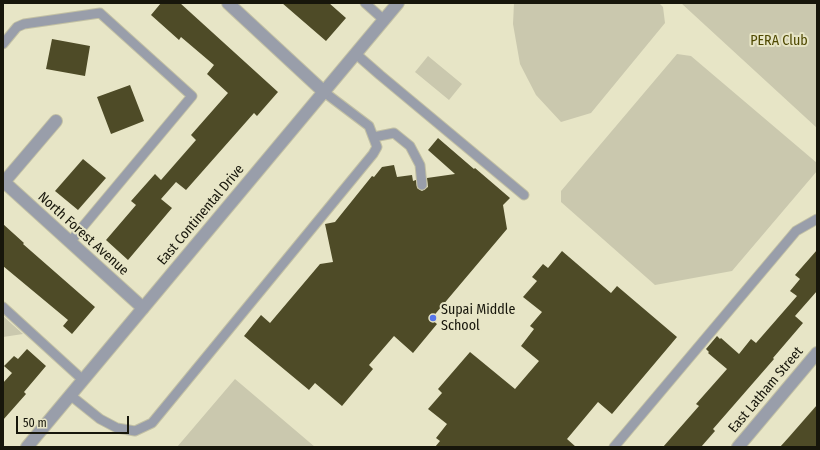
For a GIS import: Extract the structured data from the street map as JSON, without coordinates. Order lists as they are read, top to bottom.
{
  "streets": {
    "street": ["East Continental Drive", "North Forest Avenue", "East Latham Street"]
  },
  "crossings": [
    ["East Continental Drive", "North Forest Avenue"]
  ],
  "parks": ["PERA Club"],
  "places": ["Supai Middle School"],
  "scale_bar": "50 m"
}
